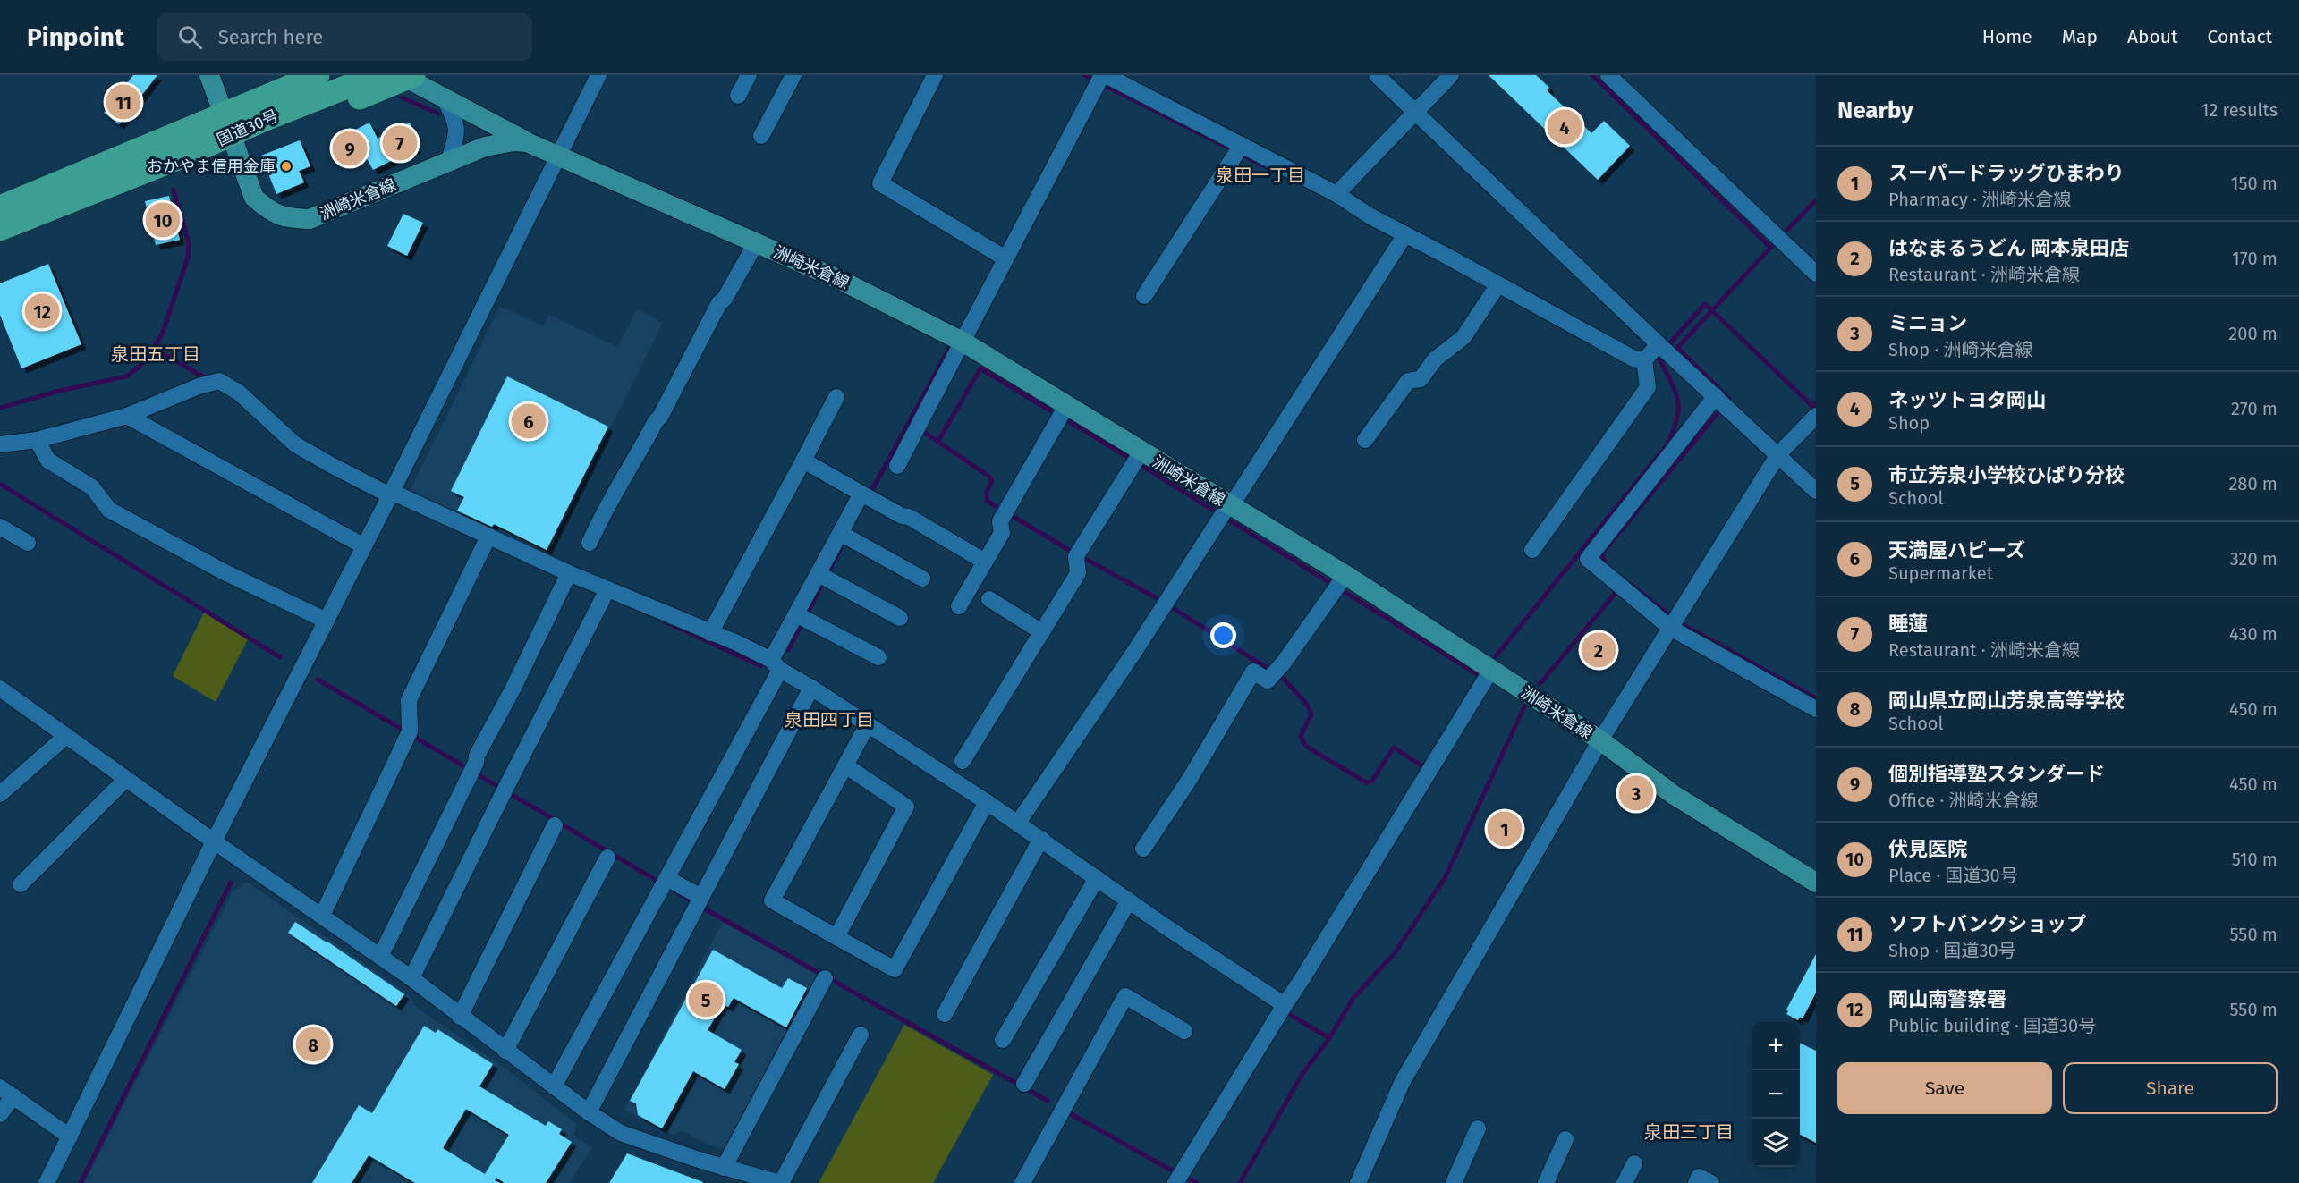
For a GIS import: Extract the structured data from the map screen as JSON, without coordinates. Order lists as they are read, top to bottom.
{
  "streets": {
    "highway": ["国道30号"],
    "main road": ["洲崎米倉線"]
  },
  "crossings": [
    ["国道30号", "洲崎米倉線"]
  ],
  "districts": [
    "泉田一丁目",
    "泉田五丁目",
    "泉田四丁目",
    "泉田三丁目"
  ],
  "places": ["おかやま信用金庫"],
  "page": {
    "header": "Pinpoint",
    "search": "Search here",
    "nav": [
      "Home",
      "Map",
      "About",
      "Contact"
    ],
    "heading": ["Nearby", "12 results"],
    "pins": [
      "11",
      "4",
      "7",
      "9",
      "10",
      "12",
      "6",
      "2",
      "3",
      "1",
      "5",
      "8"
    ],
    "list": [
      {
        "mark": "1",
        "name": "スーパードラッグひまわり",
        "note": "Pharmacy · 洲崎米倉線",
        "value": "150 m"
      },
      {
        "mark": "2",
        "name": "はなまるうどん 岡本泉田店",
        "note": "Restaurant · 洲崎米倉線",
        "value": "170 m"
      },
      {
        "mark": "3",
        "name": "ミニョン",
        "note": "Shop · 洲崎米倉線",
        "value": "200 m"
      },
      {
        "mark": "4",
        "name": "ネッツトヨタ岡山",
        "note": "Shop",
        "value": "270 m"
      },
      {
        "mark": "5",
        "name": "市立芳泉小学校ひばり分校",
        "note": "School",
        "value": "280 m"
      },
      {
        "mark": "6",
        "name": "天満屋ハピーズ",
        "note": "Supermarket",
        "value": "320 m"
      },
      {
        "mark": "7",
        "name": "睡蓮",
        "note": "Restaurant · 洲崎米倉線",
        "value": "430 m"
      },
      {
        "mark": "8",
        "name": "岡山県立岡山芳泉高等学校",
        "note": "School",
        "value": "450 m"
      },
      {
        "mark": "9",
        "name": "個別指導塾スタンダード",
        "note": "Office · 洲崎米倉線",
        "value": "450 m"
      },
      {
        "mark": "10",
        "name": "伏見医院",
        "note": "Place · 国道30号",
        "value": "510 m"
      },
      {
        "mark": "11",
        "name": "ソフトバンクショップ",
        "note": "Shop · 国道30号",
        "value": "550 m"
      },
      {
        "mark": "12",
        "name": "岡山南警察署",
        "note": "Public building · 国道30号",
        "value": "550 m"
      }
    ],
    "map_buttons": ["+", "−"],
    "buttons": ["Save", "Share"]
  }
}
